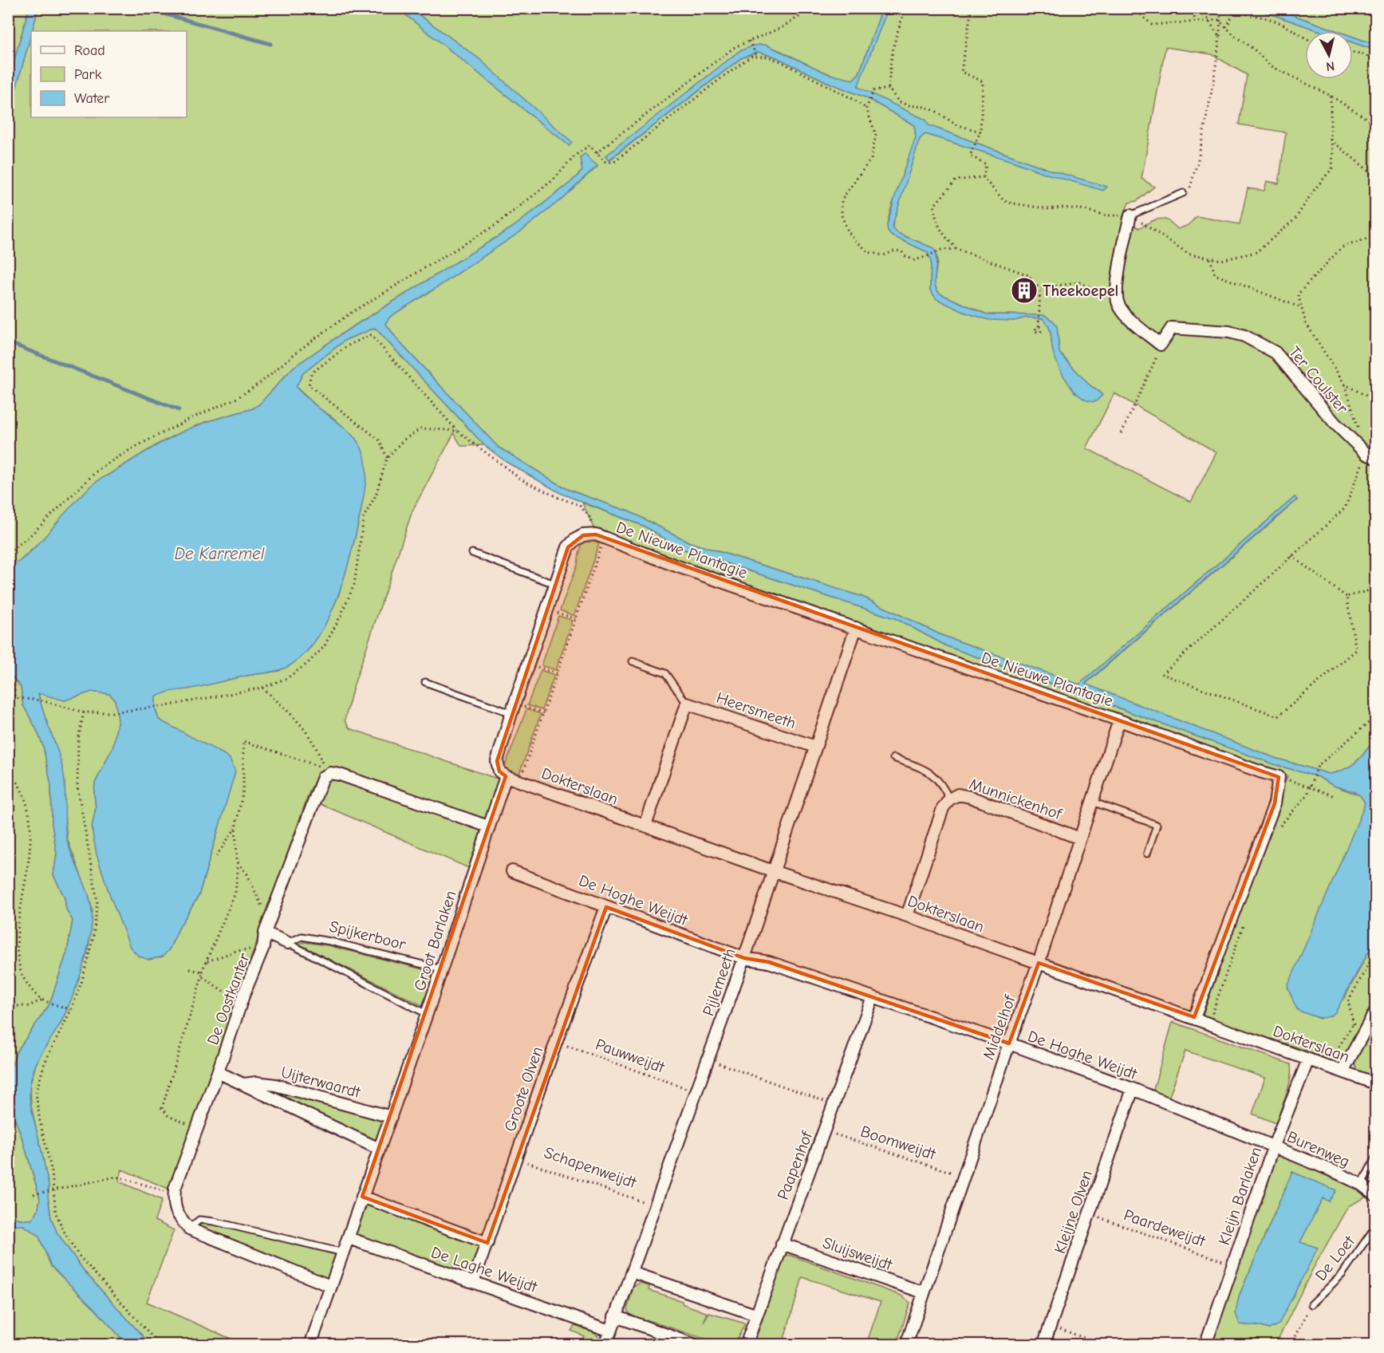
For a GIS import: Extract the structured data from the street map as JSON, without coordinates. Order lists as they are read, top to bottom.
{
  "streets": {
    "street": [
      "Ter Coulster",
      "De Nieuwe Plantagie",
      "Heersmeeth",
      "Dokterslaan",
      "Munnickenhof",
      "De Hoghe Weijdt",
      "Groot Barlaken",
      "Pijlemeeth",
      "De Oostkanter",
      "Middelhof",
      "Uijterwaardt",
      "Groote Olven",
      "Burenweg",
      "Paapenhof",
      "Kleijn Barlaken",
      "Kleijne Olven",
      "Sluijsweijdt",
      "De Laghe Weijdt"
    ],
    "lane": ["Spijkerboor", "De Loet"],
    "path": [
      "Pauwweijdt",
      "Boomweijdt",
      "Schapenweijdt",
      "Paardeweijdt"
    ]
  },
  "crossings": [
    ["De Nieuwe Plantagie", "Pijlemeeth"],
    ["De Nieuwe Plantagie", "Middelhof"],
    ["Heersmeeth", "Pijlemeeth"],
    ["Dokterslaan", "Munnickenhof"],
    ["Dokterslaan", "Groot Barlaken"],
    ["Dokterslaan", "Pijlemeeth"],
    ["Dokterslaan", "Middelhof"],
    ["Dokterslaan", "Kleijn Barlaken"],
    ["Munnickenhof", "Middelhof"],
    ["De Hoghe Weijdt", "Pijlemeeth"],
    ["De Hoghe Weijdt", "Middelhof"],
    ["De Hoghe Weijdt", "Groote Olven"],
    ["De Hoghe Weijdt", "Burenweg"],
    ["De Hoghe Weijdt", "Paapenhof"],
    ["De Hoghe Weijdt", "Kleijn Barlaken"],
    ["De Hoghe Weijdt", "Kleijne Olven"],
    ["Spijkerboor", "Groot Barlaken"],
    ["Groot Barlaken", "De Oostkanter"],
    ["Groot Barlaken", "Uijterwaardt"],
    ["Groot Barlaken", "De Laghe Weijdt"],
    ["Pijlemeeth", "Pauwweijdt"],
    ["Pijlemeeth", "Schapenweijdt"],
    ["Pijlemeeth", "De Laghe Weijdt"],
    ["De Oostkanter", "Uijterwaardt"],
    ["Middelhof", "Boomweijdt"],
    ["Middelhof", "Sluijsweijdt"],
    ["Pauwweijdt", "Groote Olven"],
    ["Groote Olven", "Schapenweijdt"],
    ["Groote Olven", "De Laghe Weijdt"],
    ["Boomweijdt", "Paapenhof"],
    ["Burenweg", "Kleijn Barlaken"],
    ["Paapenhof", "Sluijsweijdt"],
    ["Kleijn Barlaken", "Paardeweijdt"],
    ["Kleijne Olven", "Paardeweijdt"]
  ],
  "water": ["De Karremel"],
  "places": {
    "building": ["Theekoepel"]
  },
  "legend": ["Road", "Park", "Water"],
  "north": "bottom"
}
